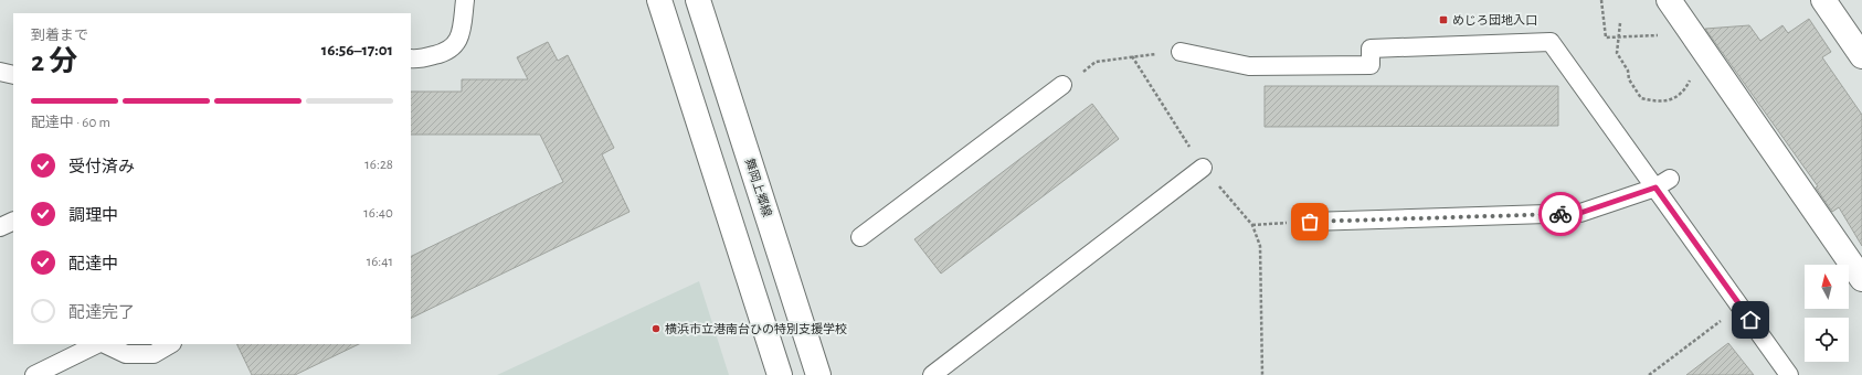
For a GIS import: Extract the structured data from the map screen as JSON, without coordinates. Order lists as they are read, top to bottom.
{
  "streets": {
    "street": ["舞岡上郷線"]
  },
  "places": {
    "transit": ["めじろ団地入口"],
    "other": ["横浜市立港南台ひの特別支援学校"]
  },
  "north": "top",
  "page": {
    "heading": ["2 分", "到着まで", "16:56–17:01"],
    "bar": "配達中 · 60 m",
    "list": [
      ["受付済み", "16:28"],
      ["調理中", "16:40"],
      ["配達中", "16:41"],
      "配達完了"
    ]
  }
}
